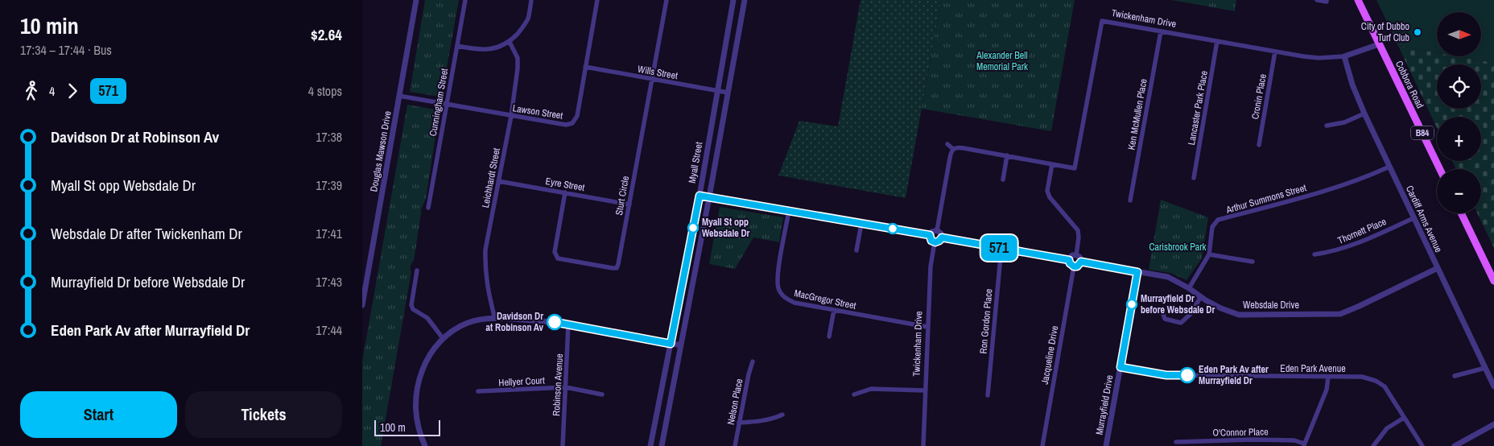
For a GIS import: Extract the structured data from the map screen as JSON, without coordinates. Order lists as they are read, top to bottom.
{
  "streets": {
    "main road": ["Cobbora Road", "B84"],
    "street": [
      "Twickenham Drive",
      "Wills Street",
      "Cronin Place",
      "Cunningham Street",
      "Lancaster Park Place",
      "Lawson Street",
      "Ken McMullen Place",
      "Douglas Mawson Drive",
      "Myall Street",
      "Leichhardt Street",
      "Eyre Street",
      "Sturt Circle",
      "Arthur Summons Street",
      "Cardiff Arms Avenue",
      "Thornett Place",
      "MacGregor Street",
      "Websdale Drive",
      "Ron Gordon Place",
      "Jacqueline Drive",
      "Eden Park Avenue",
      "Hellyer Court",
      "Robinson Avenue",
      "Nelson Place",
      "Murrayfield Drive",
      "O'Connor Place"
    ]
  },
  "crossings": [
    ["Twickenham Drive", "Cobbora Road"],
    ["Twickenham Drive", "Cronin Place"],
    ["Twickenham Drive", "Lancaster Park Place"],
    ["Twickenham Drive", "Ken McMullen Place"],
    ["Twickenham Drive", "Cardiff Arms Avenue"],
    ["Twickenham Drive", "MacGregor Street"],
    ["Wills Street", "Lawson Street"],
    ["Wills Street", "Myall Street"],
    ["Wills Street", "Sturt Circle"],
    ["Cunningham Street", "Lawson Street"],
    ["Lawson Street", "Douglas Mawson Drive"],
    ["Lawson Street", "Leichhardt Street"],
    ["Leichhardt Street", "Eyre Street"],
    ["Eyre Street", "Sturt Circle"],
    ["Arthur Summons Street", "Cardiff Arms Avenue"],
    ["Arthur Summons Street", "Websdale Drive"],
    ["Cardiff Arms Avenue", "Thornett Place"],
    ["Cardiff Arms Avenue", "Websdale Drive"],
    ["Websdale Drive", "Jacqueline Drive"],
    ["Websdale Drive", "Murrayfield Drive"],
    ["Eden Park Avenue", "Murrayfield Drive"],
    ["Hellyer Court", "Robinson Avenue"]
  ],
  "parks": ["Alexander Bell Memorial Park", "Carisbrook Park"],
  "places": [
    "City of Dubbo Turf Club",
    "Myall St opp Websdale Dr",
    "Murrayfield Dr before Websdale Dr",
    "Davidson Dr at Robinson Av",
    "Eden Park Av after Murrayfield Dr"
  ],
  "lines": ["bus line 571"],
  "scale_bar": "100 m",
  "north": "right",
  "page": {
    "heading": ["10 min", "17:34 – 17:44 · Bus", "$2.64"],
    "on_map": "571",
    "map_buttons": ["+", "−"],
    "legs": ["4", "571", "4 stops"],
    "list": [
      {
        "name": "Davidson Dr at Robinson Av",
        "value": "17:38"
      },
      {
        "name": "Myall St opp Websdale Dr",
        "value": "17:39"
      },
      {
        "name": "Websdale Dr after Twickenham Dr",
        "value": "17:41"
      },
      {
        "name": "Murrayfield Dr before Websdale Dr",
        "value": "17:43"
      },
      {
        "name": "Eden Park Av after Murrayfield Dr",
        "value": "17:44"
      }
    ],
    "buttons": ["Start", "Tickets"],
    "scale": "100 m"
  }
}
